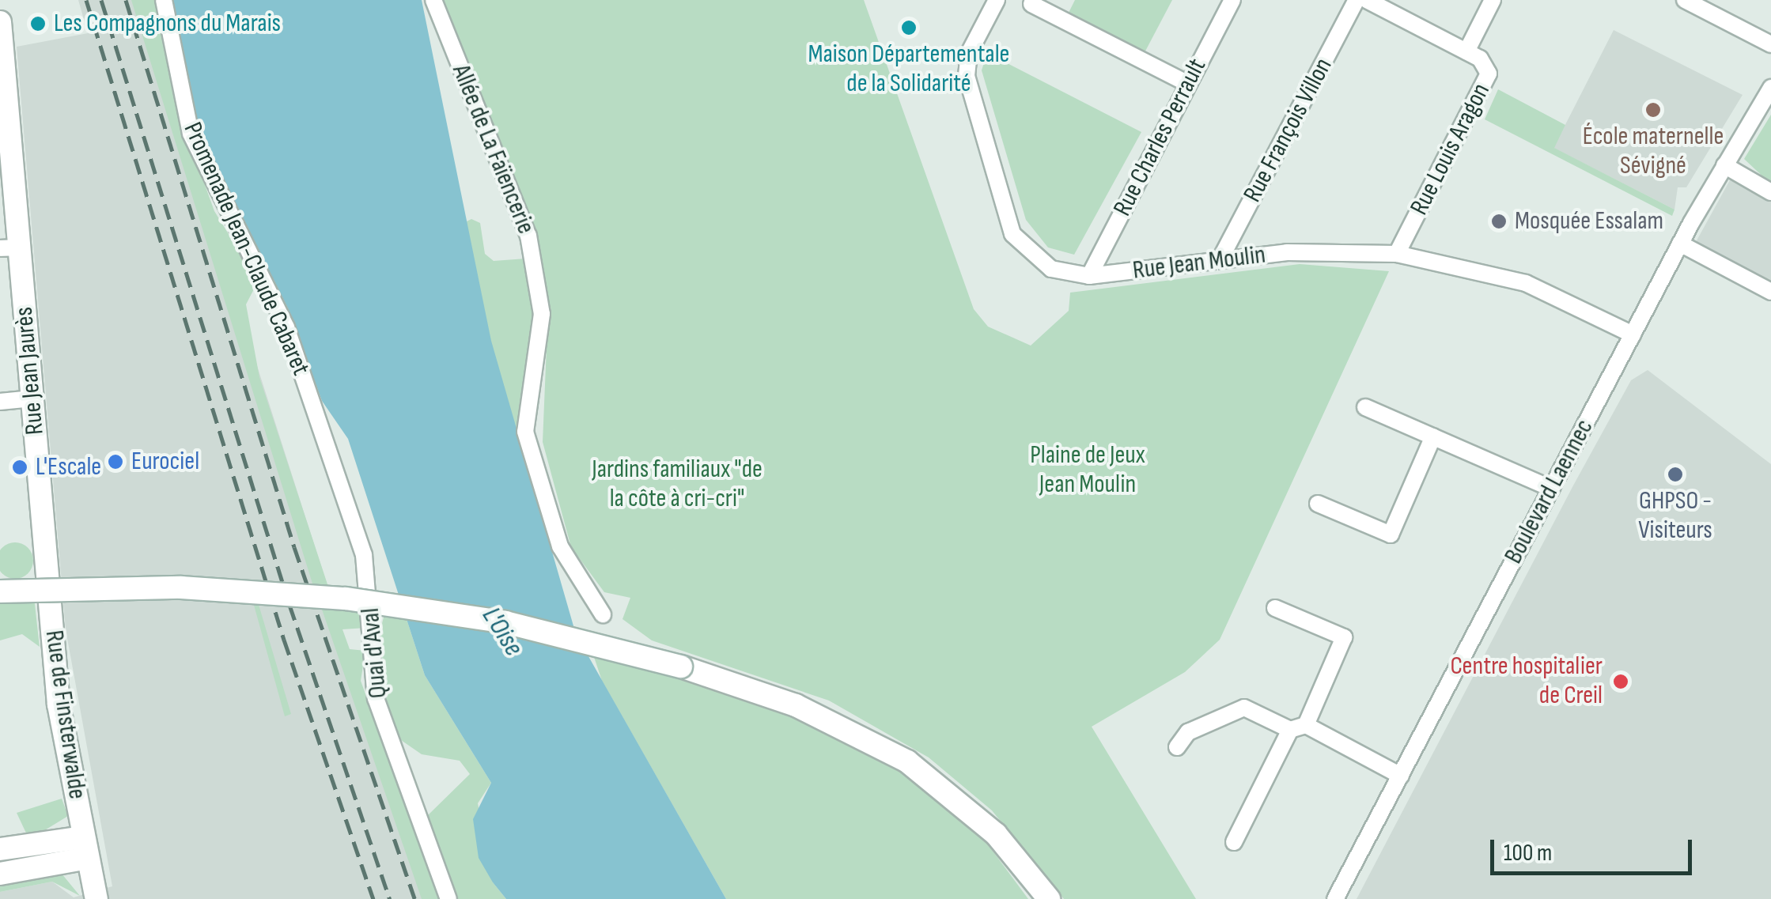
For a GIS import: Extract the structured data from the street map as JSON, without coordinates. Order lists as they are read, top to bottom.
{
  "streets": {
    "main road": ["Rue Jean Jaurès", "Rue de Finsterwalde"],
    "street": [
      "Rue François Villon",
      "Rue Charles Perrault",
      "Allée de La Faïencerie",
      "Rue Louis Aragon",
      "Promenade Jean-Claude Cabaret",
      "Rue Jean Moulin",
      "Boulevard Laennec",
      "Quai d'Aval"
    ]
  },
  "crossings": [
    ["Rue François Villon", "Rue Jean Moulin"],
    ["Rue Charles Perrault", "Rue Jean Moulin"],
    ["Rue Louis Aragon", "Rue Jean Moulin"],
    ["Promenade Jean-Claude Cabaret", "Quai d'Aval"],
    ["Rue Jean Moulin", "Boulevard Laennec"],
    ["Rue Jean Jaurès", "Rue de Finsterwalde"]
  ],
  "water": ["L'Oise"],
  "parks": ["Plaine de Jeux Jean Moulin", "Jardins familiaux \"de la côte à cri-cri\""],
  "places": [
    "Les Compagnons du Marais",
    "Maison Départementale de la Solidarité",
    "École maternelle Sévigné",
    "Mosquée Essalam",
    "Eurociel",
    "L'Escale",
    "GHPSO - Visiteurs",
    "Centre hospitalier de Creil"
  ],
  "scale_bar": "100 m"
}
